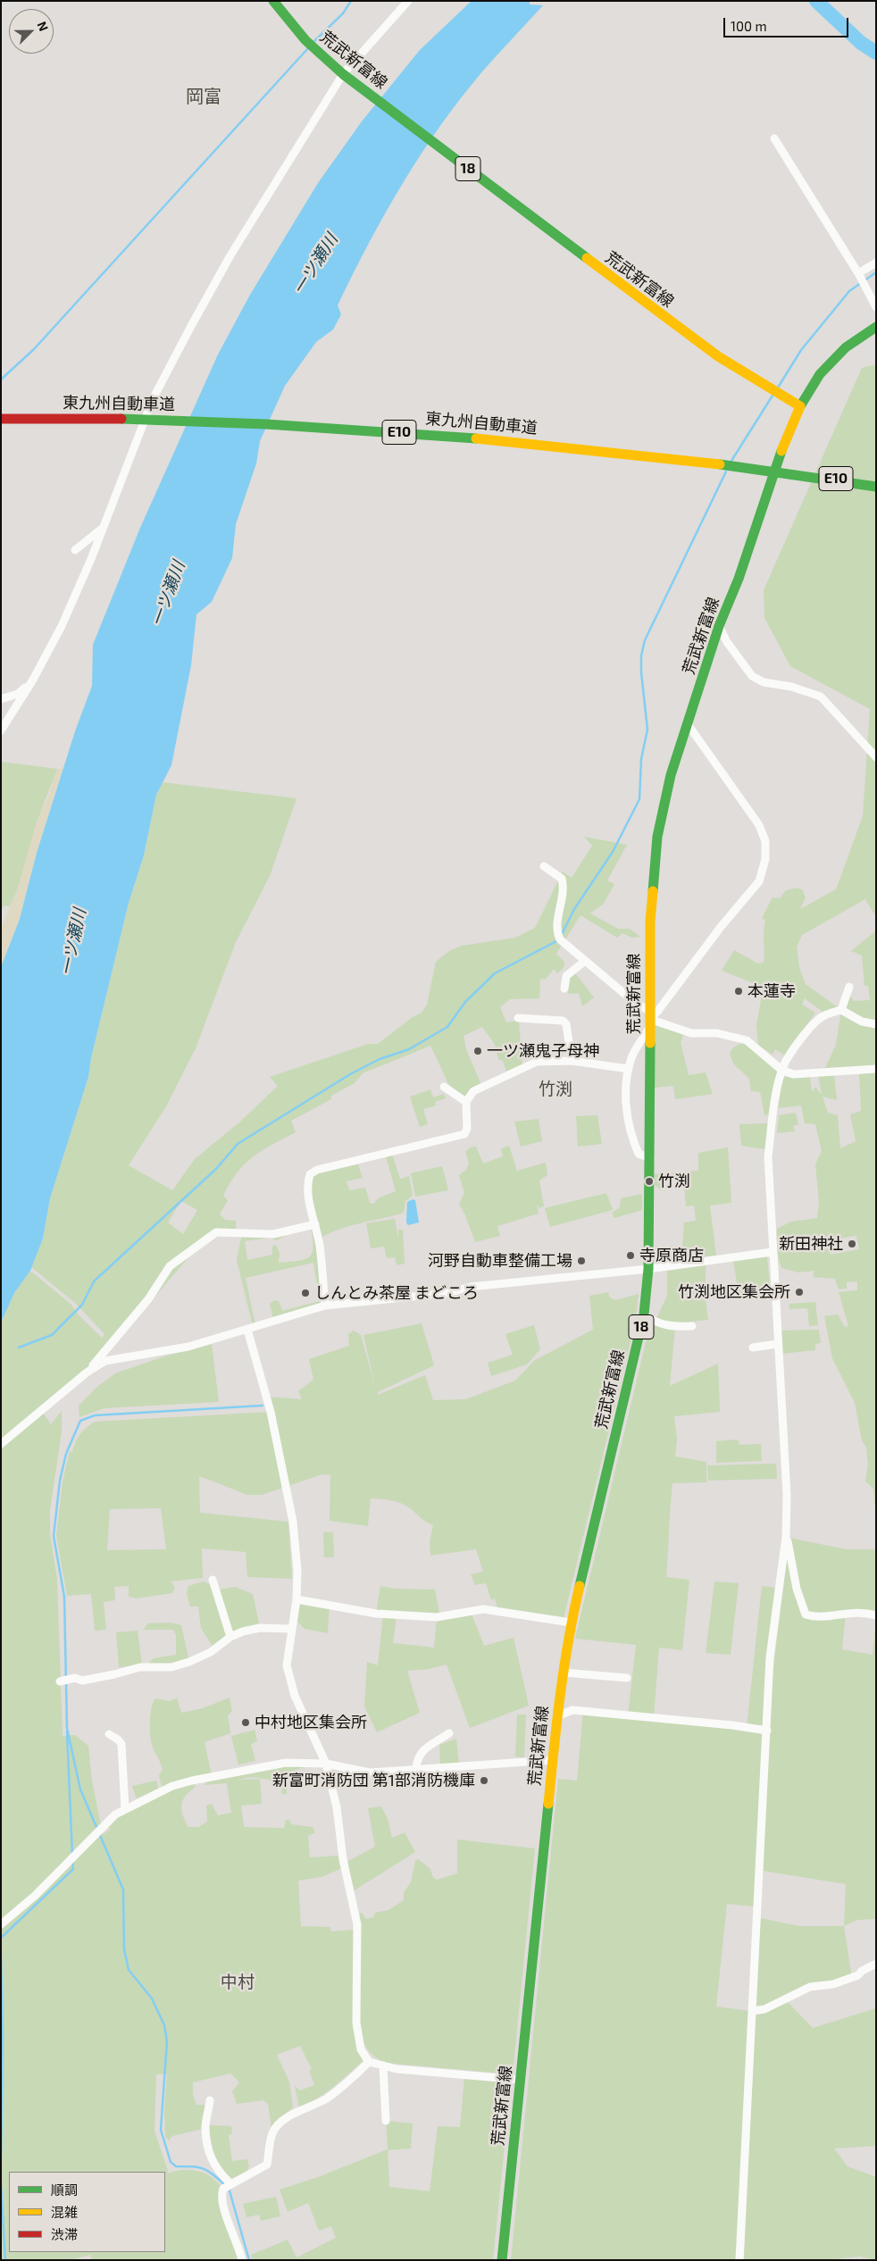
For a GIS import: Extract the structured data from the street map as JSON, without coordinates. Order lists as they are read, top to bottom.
{
  "streets": {
    "main road": [
      "荒武新富線",
      "18",
      "東九州自動車道",
      "E10"
    ]
  },
  "districts": ["岡富", "竹渕", "中村"],
  "water": ["一ツ瀬川"],
  "places": [
    "本蓮寺",
    "一ツ瀬鬼子母神",
    "竹渕",
    "新田神社",
    "寺原商店",
    "河野自動車整備工場",
    "竹渕地区集会所",
    "しんとみ茶屋 まどころ",
    "中村地区集会所",
    "新富町消防団 第1部消防機庫"
  ],
  "legend": ["順調", "混雑", "渋滞"],
  "scale_bar": "100 m",
  "north": "top right"
}
